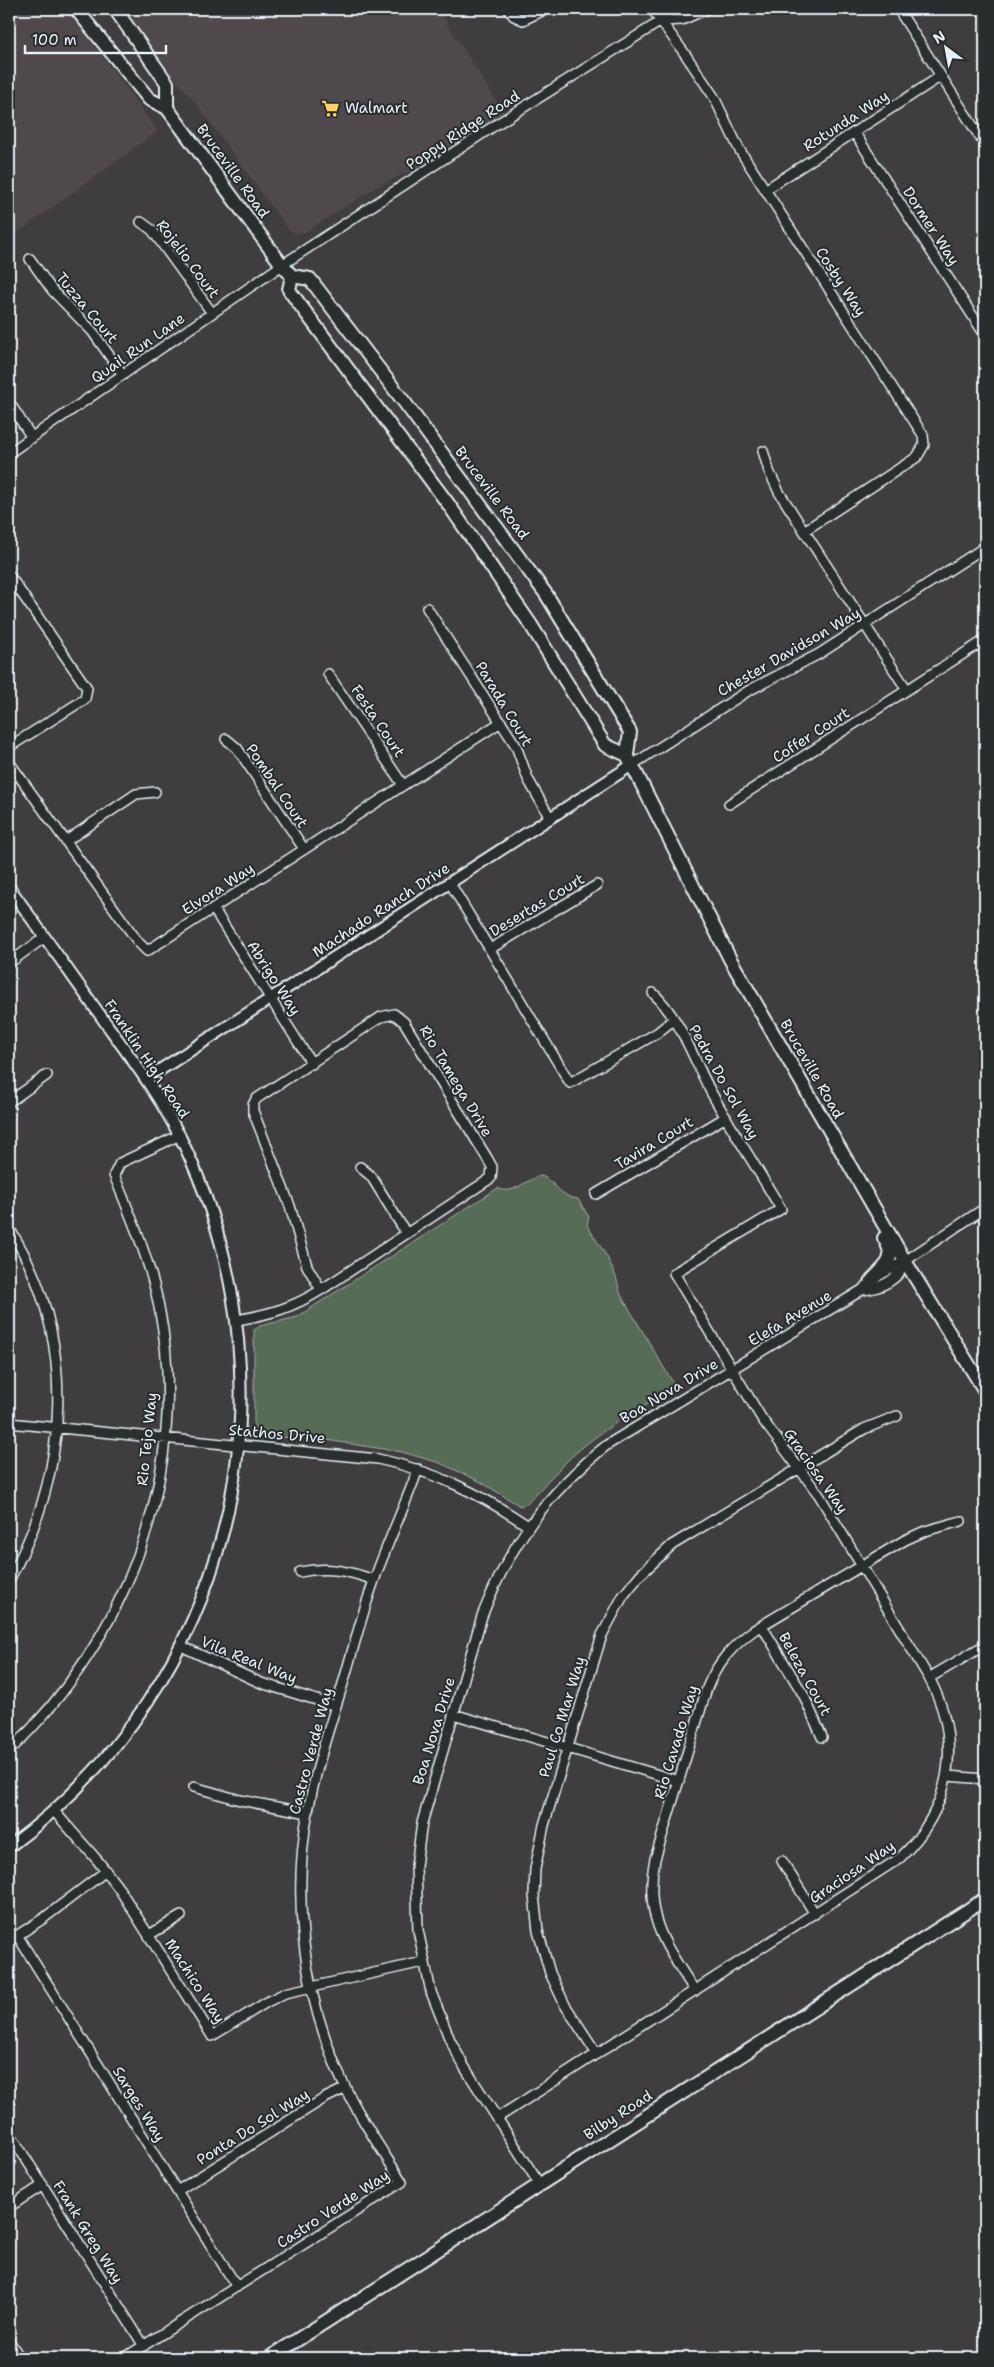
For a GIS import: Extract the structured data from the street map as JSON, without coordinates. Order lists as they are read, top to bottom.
{
  "streets": {
    "main road": ["Bruceville Road", "Bilby Road"],
    "street": [
      "Rotunda Way",
      "Poppy Ridge Road",
      "Dormer Way",
      "Rojelio Court",
      "Cosby Way",
      "Tuzza Court",
      "Quail Run Lane",
      "Chester Davidson Way",
      "Parada Court",
      "Festa Court",
      "Coffer Court",
      "Pombal Court",
      "Elvora Way",
      "Desertas Court",
      "Machado Ranch Drive",
      "Abrigo Way",
      "Franklin High Road",
      "Rio Tamega Drive",
      "Pedra Do Sol Way",
      "Tavira Court",
      "Elefa Avenue",
      "Boa Nova Drive",
      "Stathos Drive",
      "Rio Tejo Way",
      "Graciosa Way",
      "Vila Real Way",
      "Beleza Court",
      "Paul Co Mar Way",
      "Rio Cavado Way",
      "Castro Verde Way",
      "Machico Way",
      "Sarges Way",
      "Ponta Do Sol Way",
      "Frank Greg Way"
    ]
  },
  "crossings": [
    ["Rotunda Way", "Dormer Way"],
    ["Rotunda Way", "Cosby Way"],
    ["Poppy Ridge Road", "Bruceville Road"],
    ["Poppy Ridge Road", "Cosby Way"],
    ["Poppy Ridge Road", "Quail Run Lane"],
    ["Bruceville Road", "Quail Run Lane"],
    ["Bruceville Road", "Chester Davidson Way"],
    ["Bruceville Road", "Machado Ranch Drive"],
    ["Bruceville Road", "Elefa Avenue"],
    ["Rojelio Court", "Quail Run Lane"],
    ["Tuzza Court", "Quail Run Lane"],
    ["Chester Davidson Way", "Machado Ranch Drive"],
    ["Parada Court", "Elvora Way"],
    ["Parada Court", "Machado Ranch Drive"],
    ["Festa Court", "Elvora Way"],
    ["Pombal Court", "Elvora Way"],
    ["Elvora Way", "Abrigo Way"],
    ["Desertas Court", "Pedra Do Sol Way"],
    ["Machado Ranch Drive", "Abrigo Way"],
    ["Machado Ranch Drive", "Franklin High Road"],
    ["Machado Ranch Drive", "Pedra Do Sol Way"],
    ["Abrigo Way", "Rio Tamega Drive"],
    ["Franklin High Road", "Rio Tamega Drive"],
    ["Franklin High Road", "Stathos Drive"],
    ["Franklin High Road", "Rio Tejo Way"],
    ["Franklin High Road", "Vila Real Way"],
    ["Franklin High Road", "Machico Way"],
    ["Pedra Do Sol Way", "Tavira Court"],
    ["Pedra Do Sol Way", "Elefa Avenue"],
    ["Pedra Do Sol Way", "Boa Nova Drive"],
    ["Pedra Do Sol Way", "Graciosa Way"],
    ["Elefa Avenue", "Boa Nova Drive"],
    ["Elefa Avenue", "Graciosa Way"],
    ["Boa Nova Drive", "Stathos Drive"],
    ["Boa Nova Drive", "Graciosa Way"],
    ["Boa Nova Drive", "Machico Way"],
    ["Boa Nova Drive", "Bilby Road"],
    ["Stathos Drive", "Rio Tejo Way"],
    ["Stathos Drive", "Castro Verde Way"],
    ["Graciosa Way", "Paul Co Mar Way"],
    ["Graciosa Way", "Rio Cavado Way"],
    ["Vila Real Way", "Castro Verde Way"],
    ["Beleza Court", "Rio Cavado Way"],
    ["Castro Verde Way", "Machico Way"],
    ["Castro Verde Way", "Sarges Way"],
    ["Castro Verde Way", "Ponta Do Sol Way"],
    ["Castro Verde Way", "Frank Greg Way"],
    ["Sarges Way", "Ponta Do Sol Way"]
  ],
  "places": {
    "supermarket": ["Walmart"]
  },
  "scale_bar": "100 m",
  "north": "top left"
}
